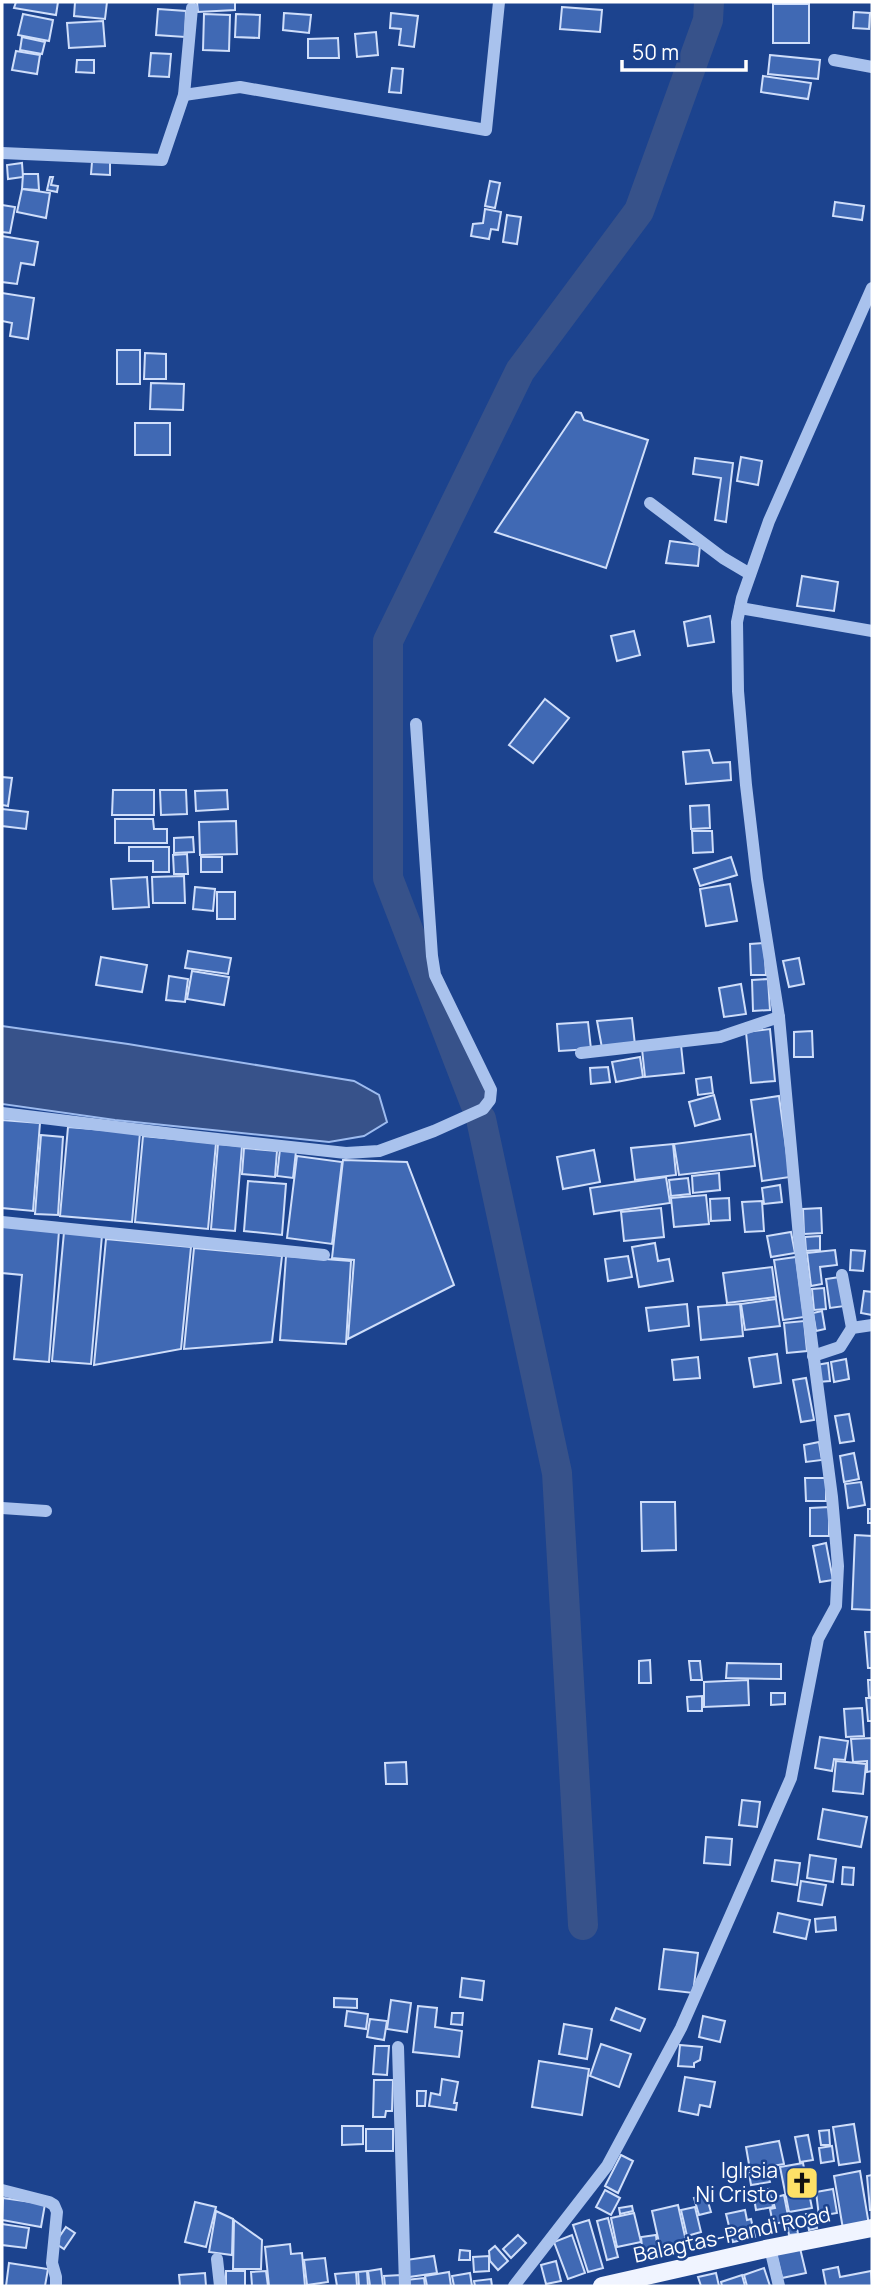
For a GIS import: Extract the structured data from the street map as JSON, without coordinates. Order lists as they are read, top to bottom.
{
  "streets": {
    "main road": ["Balagtas-Pandi Road"]
  },
  "places": {
    "church": ["Iglrsia Ni Cristo"]
  },
  "scale_bar": "50 m"
}
